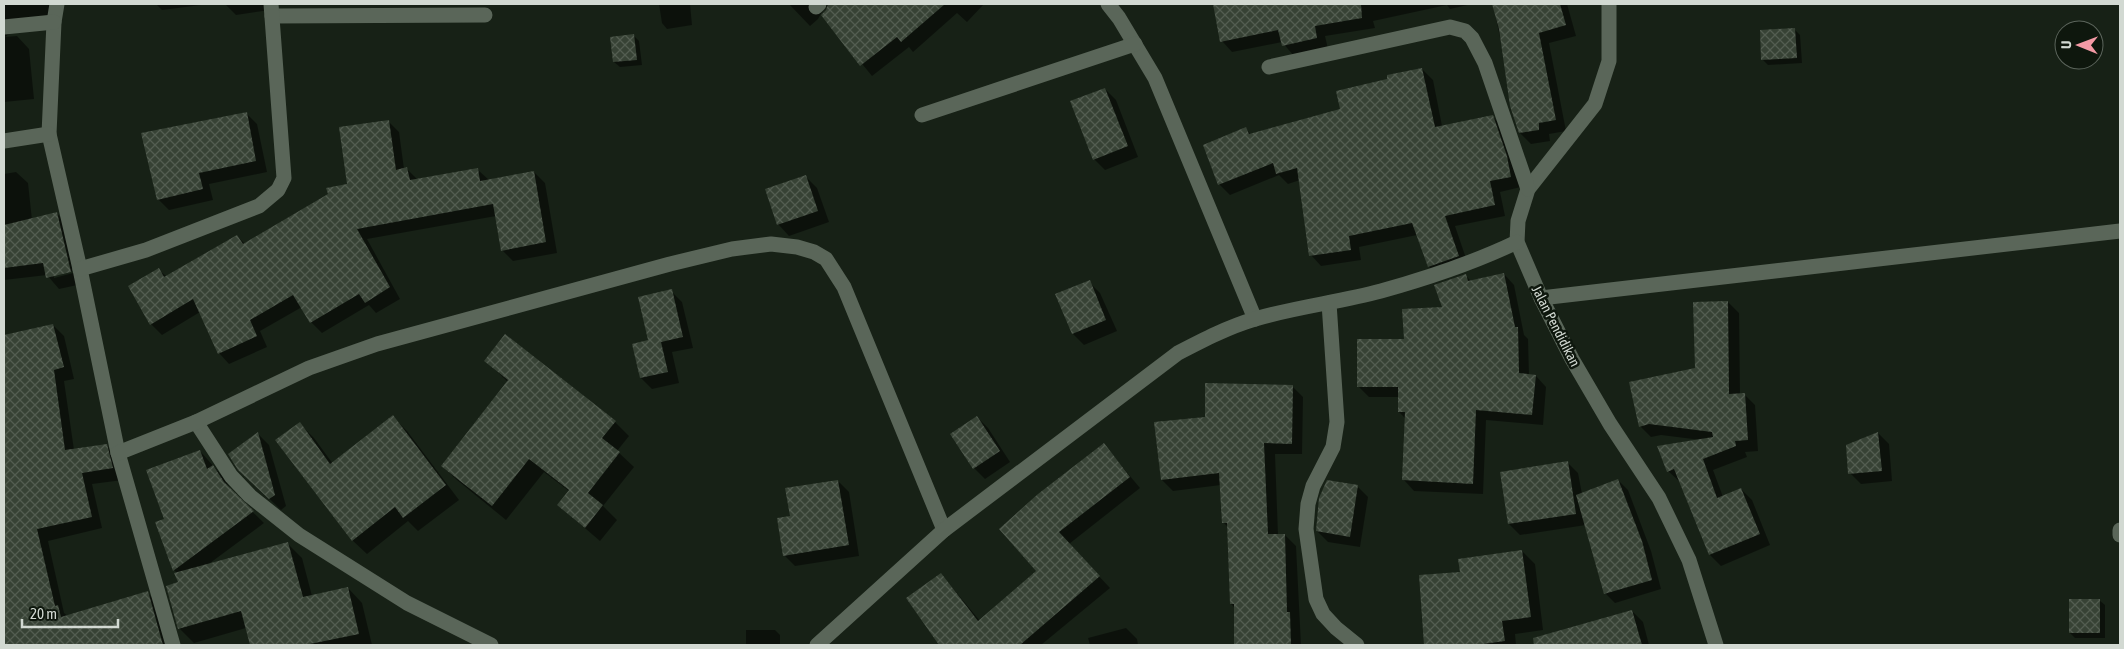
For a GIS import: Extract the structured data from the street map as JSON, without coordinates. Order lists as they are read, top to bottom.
{
  "streets": {
    "street": ["Jalan Pendidikan"]
  },
  "scale_bar": "20 m",
  "north": "left"
}
